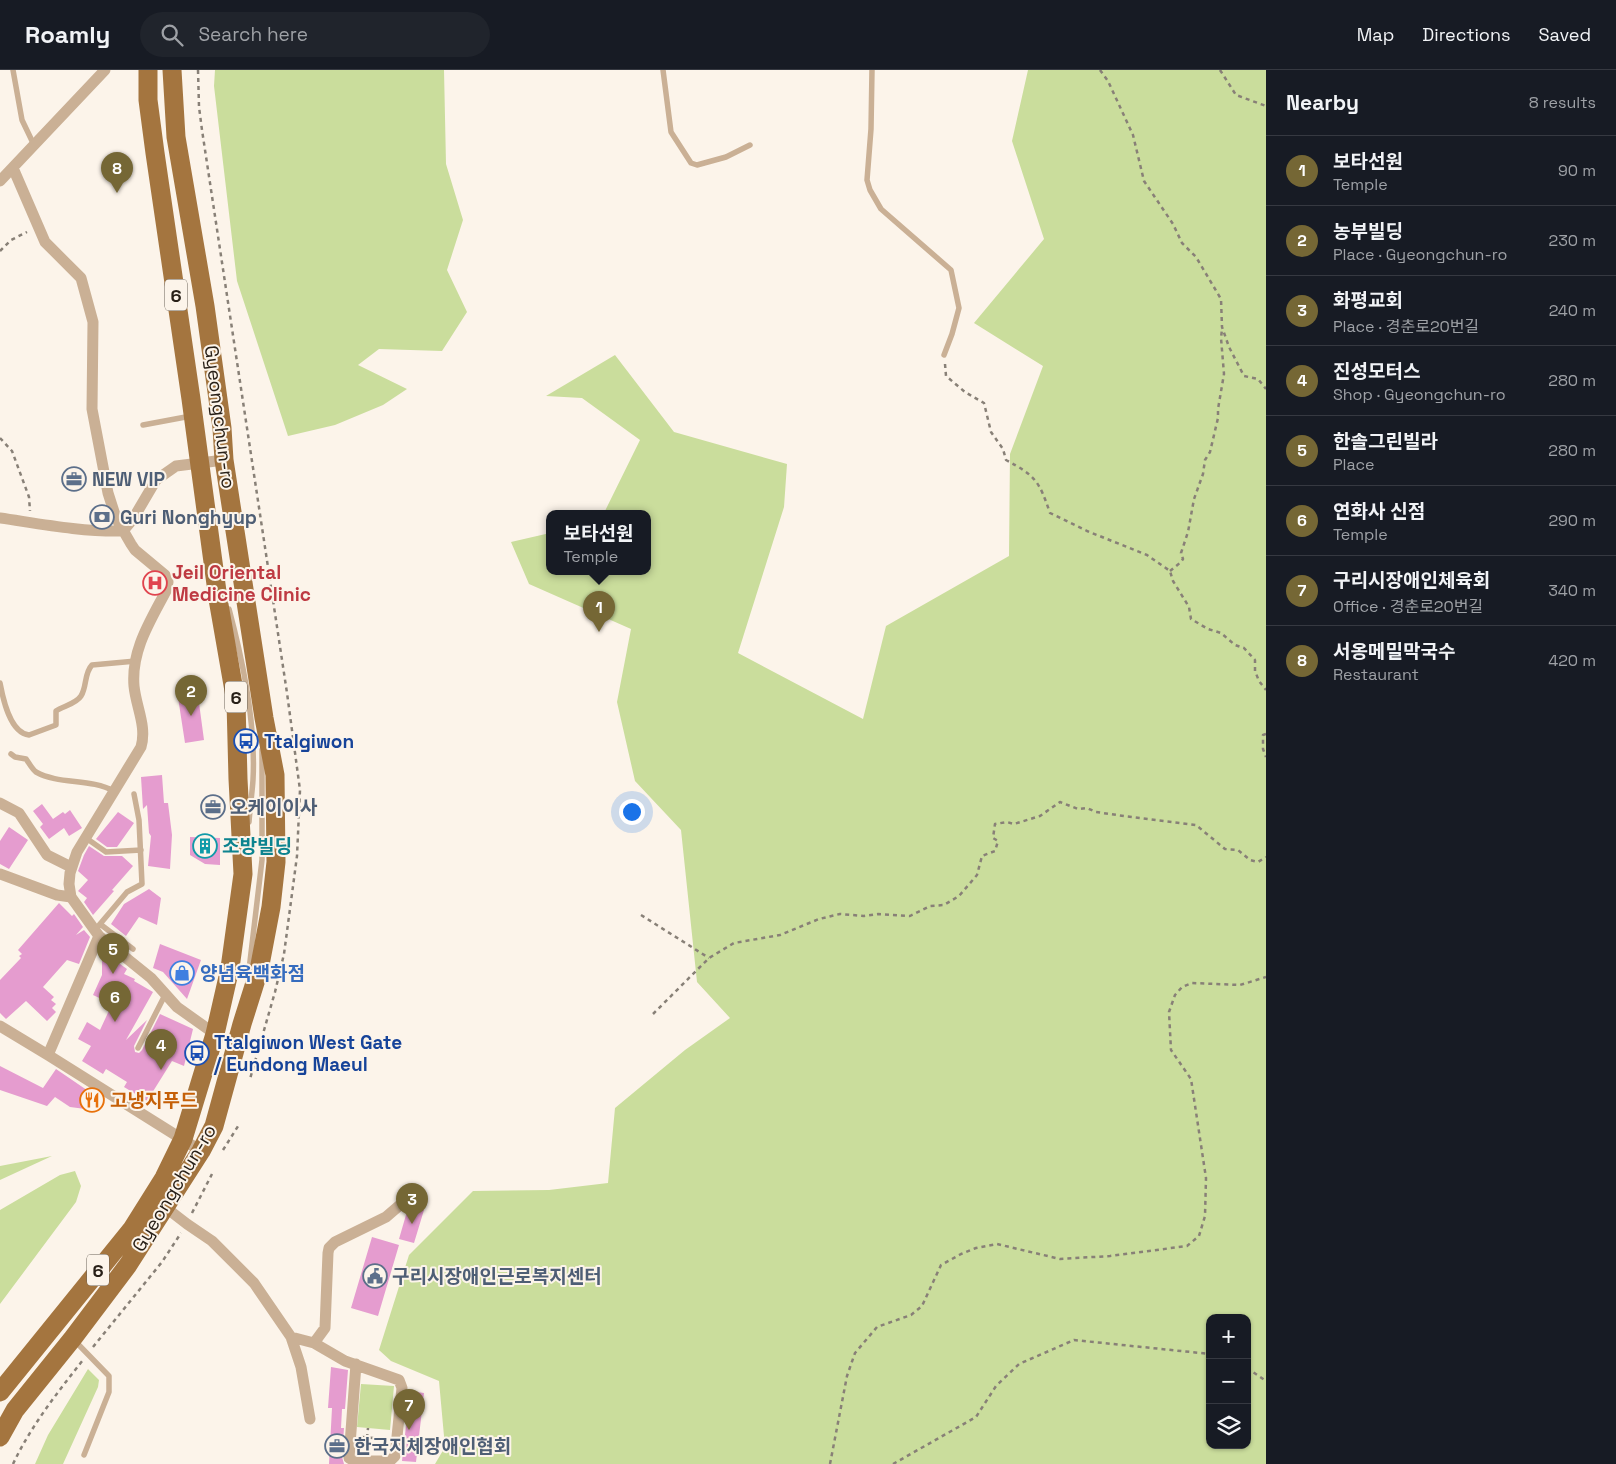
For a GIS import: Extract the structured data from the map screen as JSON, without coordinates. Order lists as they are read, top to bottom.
{
  "streets": {
    "main road": ["6", "Gyeongchun-ro"]
  },
  "places": {
    "office": ["NEW VIP", "오케이이사", "한국지체장애인협회"],
    "bank": ["Guri Nonghyup"],
    "hospital": ["Jeil Oriental Medicine Clinic"],
    "bus stop": ["Ttalgiwon", "Ttalgiwon West Gate / Eundong Maeul"],
    "building": ["조방빌딩"],
    "shop": ["양념육백화점"],
    "restaurant": ["고냉지푸드"],
    "public building": ["구리시장애인근로복지센터"]
  },
  "page": {
    "header": "Roamly",
    "search": "Search here",
    "nav": ["Map", "Directions", "Saved"],
    "heading": ["Nearby", "8 results"],
    "list": [
      {
        "mark": "1",
        "name": "보타선원",
        "note": "Temple",
        "value": "90 m"
      },
      {
        "mark": "2",
        "name": "농부빌딩",
        "note": "Place · Gyeongchun-ro",
        "value": "230 m"
      },
      {
        "mark": "3",
        "name": "화평교회",
        "note": "Place · 경춘로20번길",
        "value": "240 m"
      },
      {
        "mark": "4",
        "name": "진성모터스",
        "note": "Shop · Gyeongchun-ro",
        "value": "280 m"
      },
      {
        "mark": "5",
        "name": "한솔그린빌라",
        "note": "Place",
        "value": "280 m"
      },
      {
        "mark": "6",
        "name": "연화사 신점",
        "note": "Temple",
        "value": "290 m"
      },
      {
        "mark": "7",
        "name": "구리시장애인체육회",
        "note": "Office · 경춘로20번길",
        "value": "340 m"
      },
      {
        "mark": "8",
        "name": "서옹메밀막국수",
        "note": "Restaurant",
        "value": "420 m"
      }
    ],
    "pins": [
      "8",
      "1",
      "2",
      "5",
      "6",
      "4",
      "3",
      "7"
    ],
    "popup": ["보타선원", "Temple"],
    "map_buttons": ["+", "−"]
  }
}
